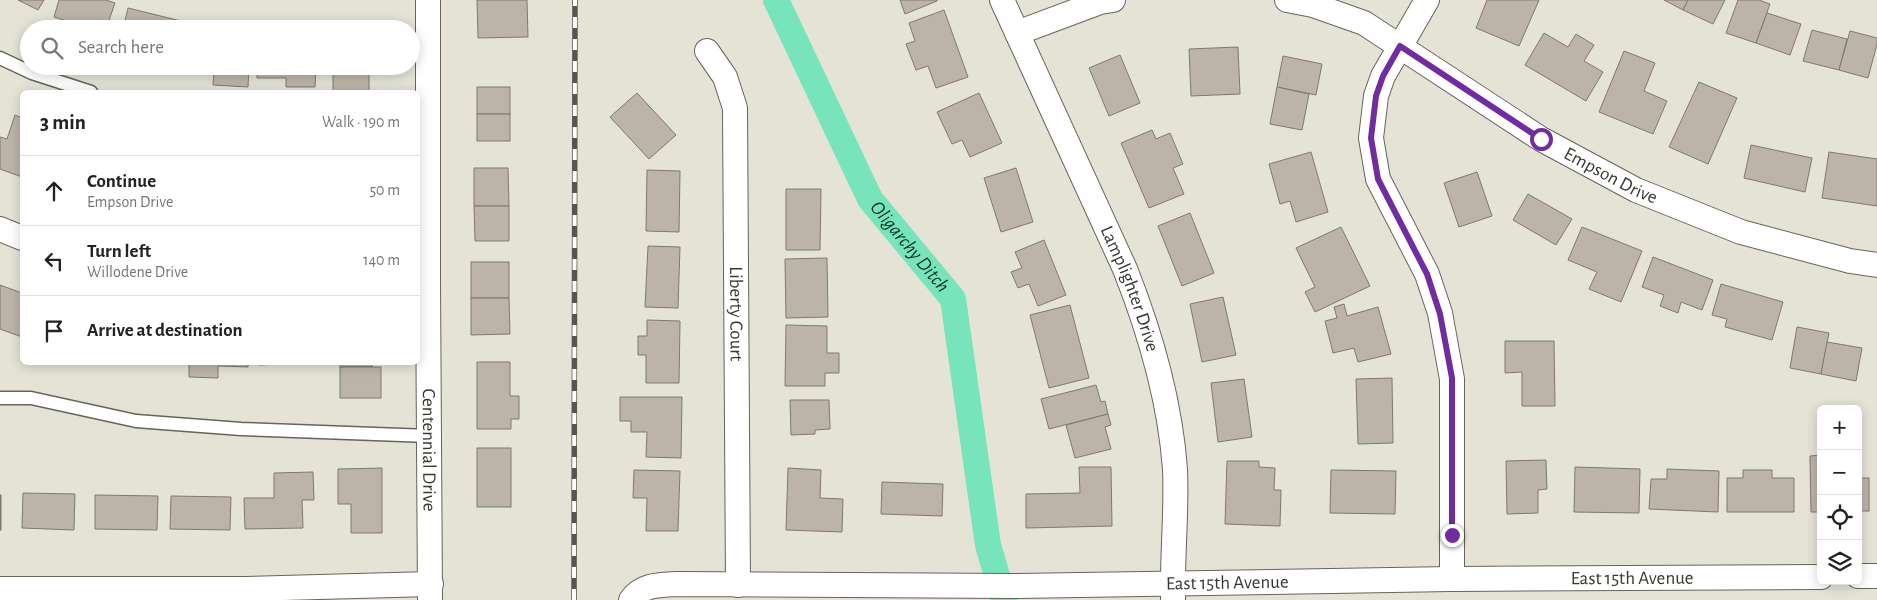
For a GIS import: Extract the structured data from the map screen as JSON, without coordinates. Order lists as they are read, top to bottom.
{
  "streets": {
    "street": [
      "Empson Drive",
      "Lamplighter Drive",
      "Liberty Court",
      "Centennial Drive",
      "East 15th Avenue"
    ]
  },
  "crossings": [
    ["Lamplighter Drive", "East 15th Avenue"],
    ["Liberty Court", "East 15th Avenue"]
  ],
  "water": ["Oligarchy Ditch"],
  "page": {
    "search": "Search here",
    "heading": ["3 min", "Walk · 190 m"],
    "list": [
      ["Continue", "Empson Drive", "50 m"],
      ["Turn left", "Willodene Drive", "140 m"],
      "Arrive at destination"
    ],
    "map_buttons": ["+", "−"]
  }
}
